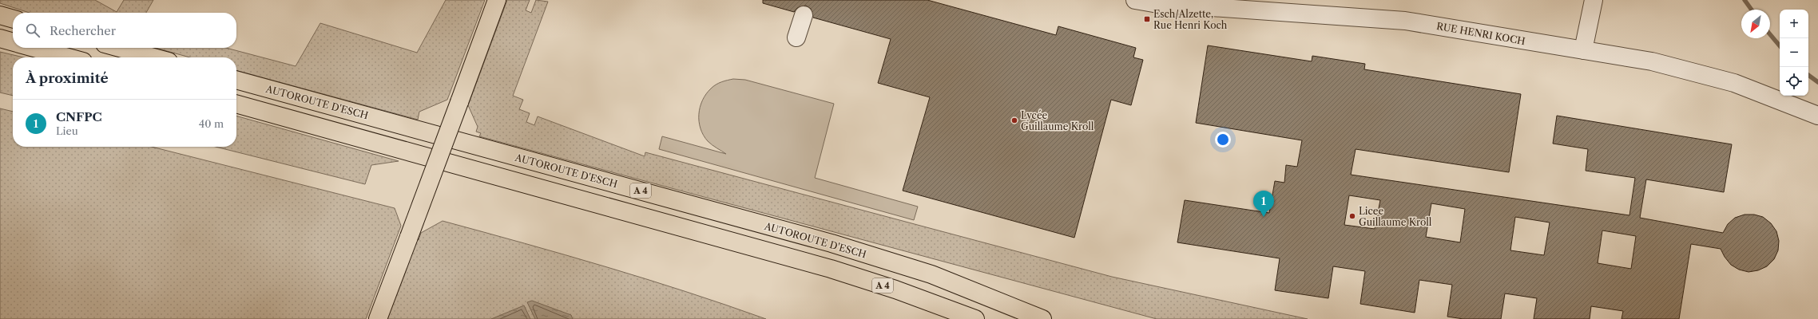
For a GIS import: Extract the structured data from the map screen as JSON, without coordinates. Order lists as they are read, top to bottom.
{
  "streets": {
    "main road": ["AUTOROUTE D'ESCH", "A 4"],
    "street": ["RUE HENRI KOCH"]
  },
  "places": {
    "transit": ["Esch/Alzette, Rue Henri Koch"],
    "other": ["Lycée Guillaume Kroll", "Licee Guillaume Kroll"]
  },
  "north": "bottom left",
  "page": {
    "map_buttons": ["+", "−"],
    "search": "Rechercher",
    "heading": "À proximité",
    "list": [
      {
        "mark": "1",
        "name": "CNFPC",
        "note": "Lieu",
        "value": "40 m"
      }
    ],
    "pins": "1"
  }
}
